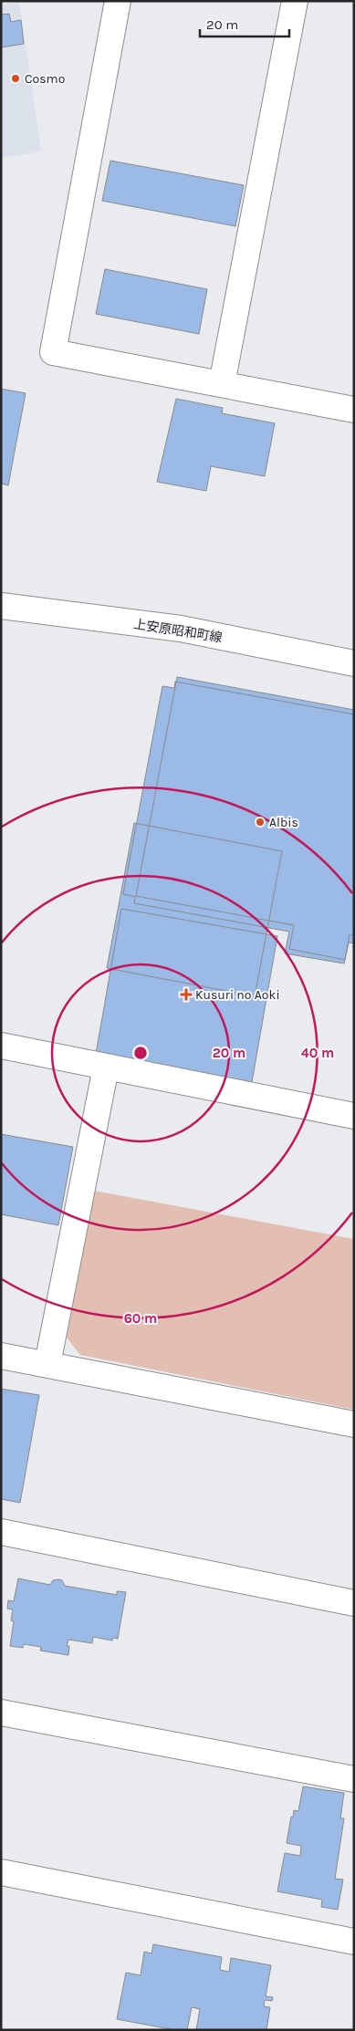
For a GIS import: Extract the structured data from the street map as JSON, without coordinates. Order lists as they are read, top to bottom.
{
  "streets": {
    "street": ["上安原昭和町線"]
  },
  "places": {
    "other": ["Cosmo", "Albis"],
    "health": ["Kusuri no Aoki"]
  },
  "scale_bar": "20 m",
  "rings": ["20 m", "40 m", "60 m"]
}
